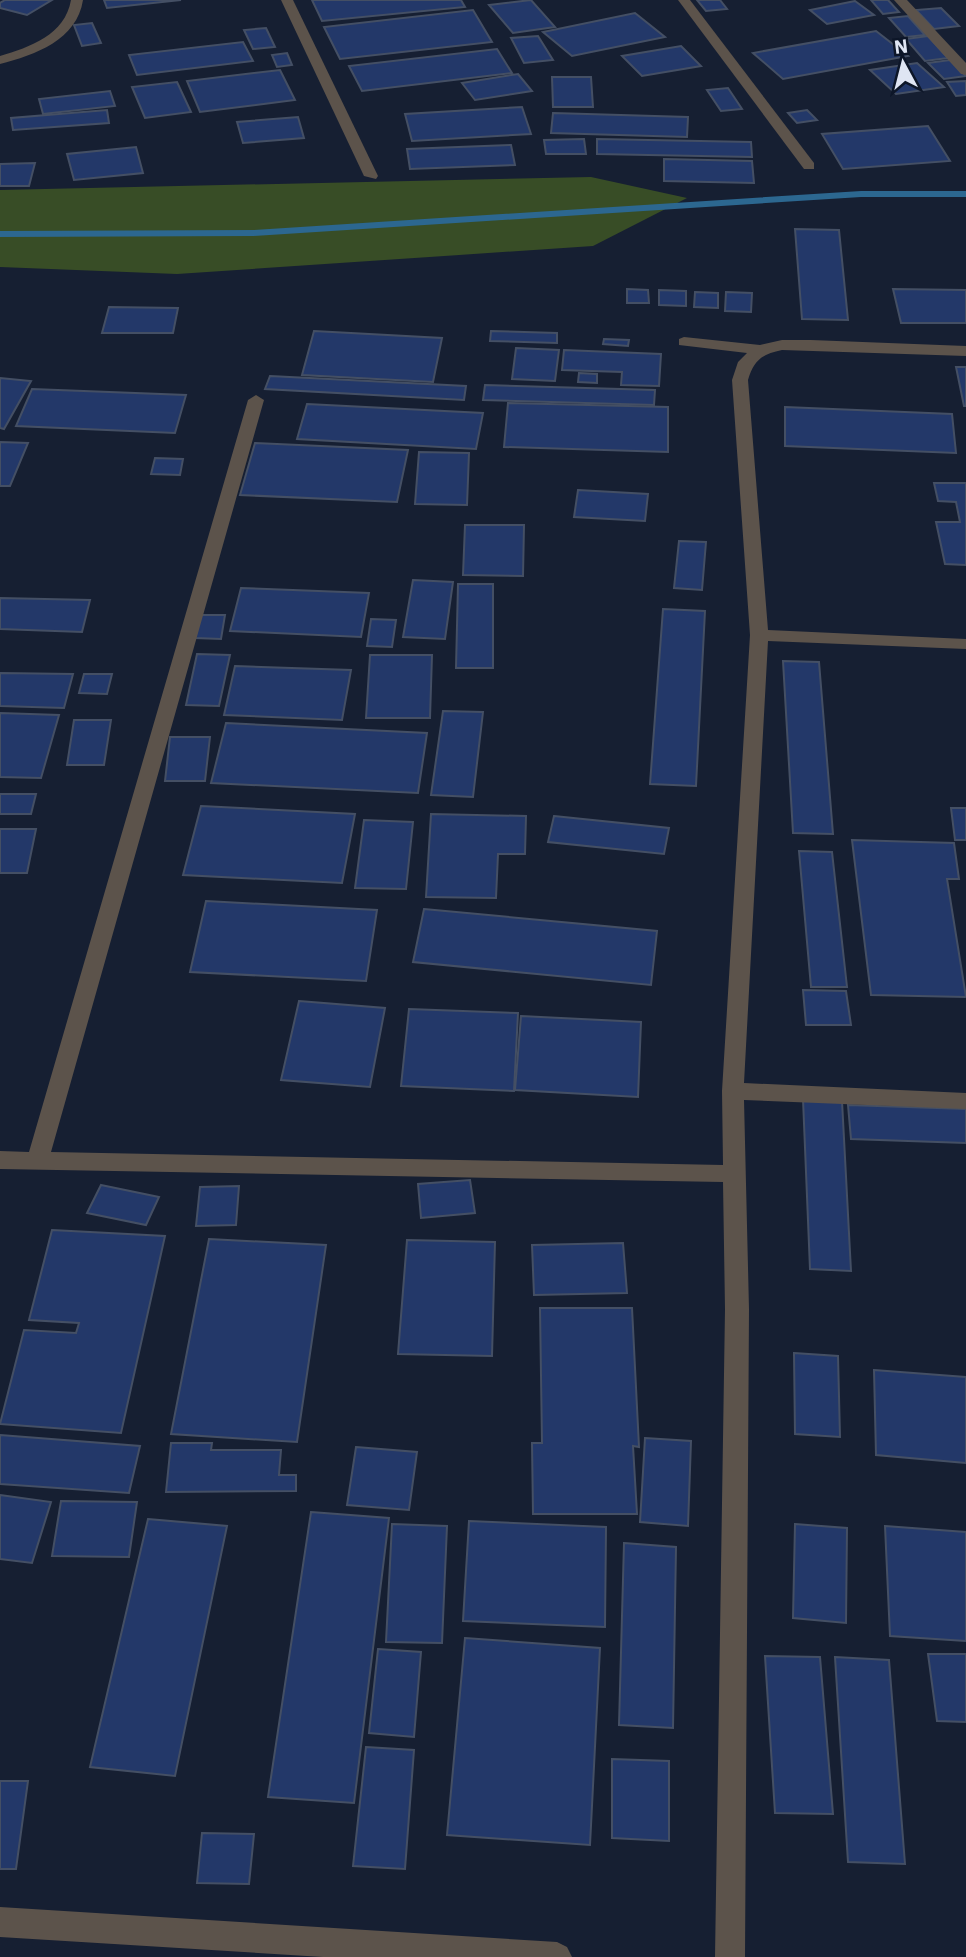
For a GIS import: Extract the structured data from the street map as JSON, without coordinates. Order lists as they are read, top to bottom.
{
  "north": "top"
}
